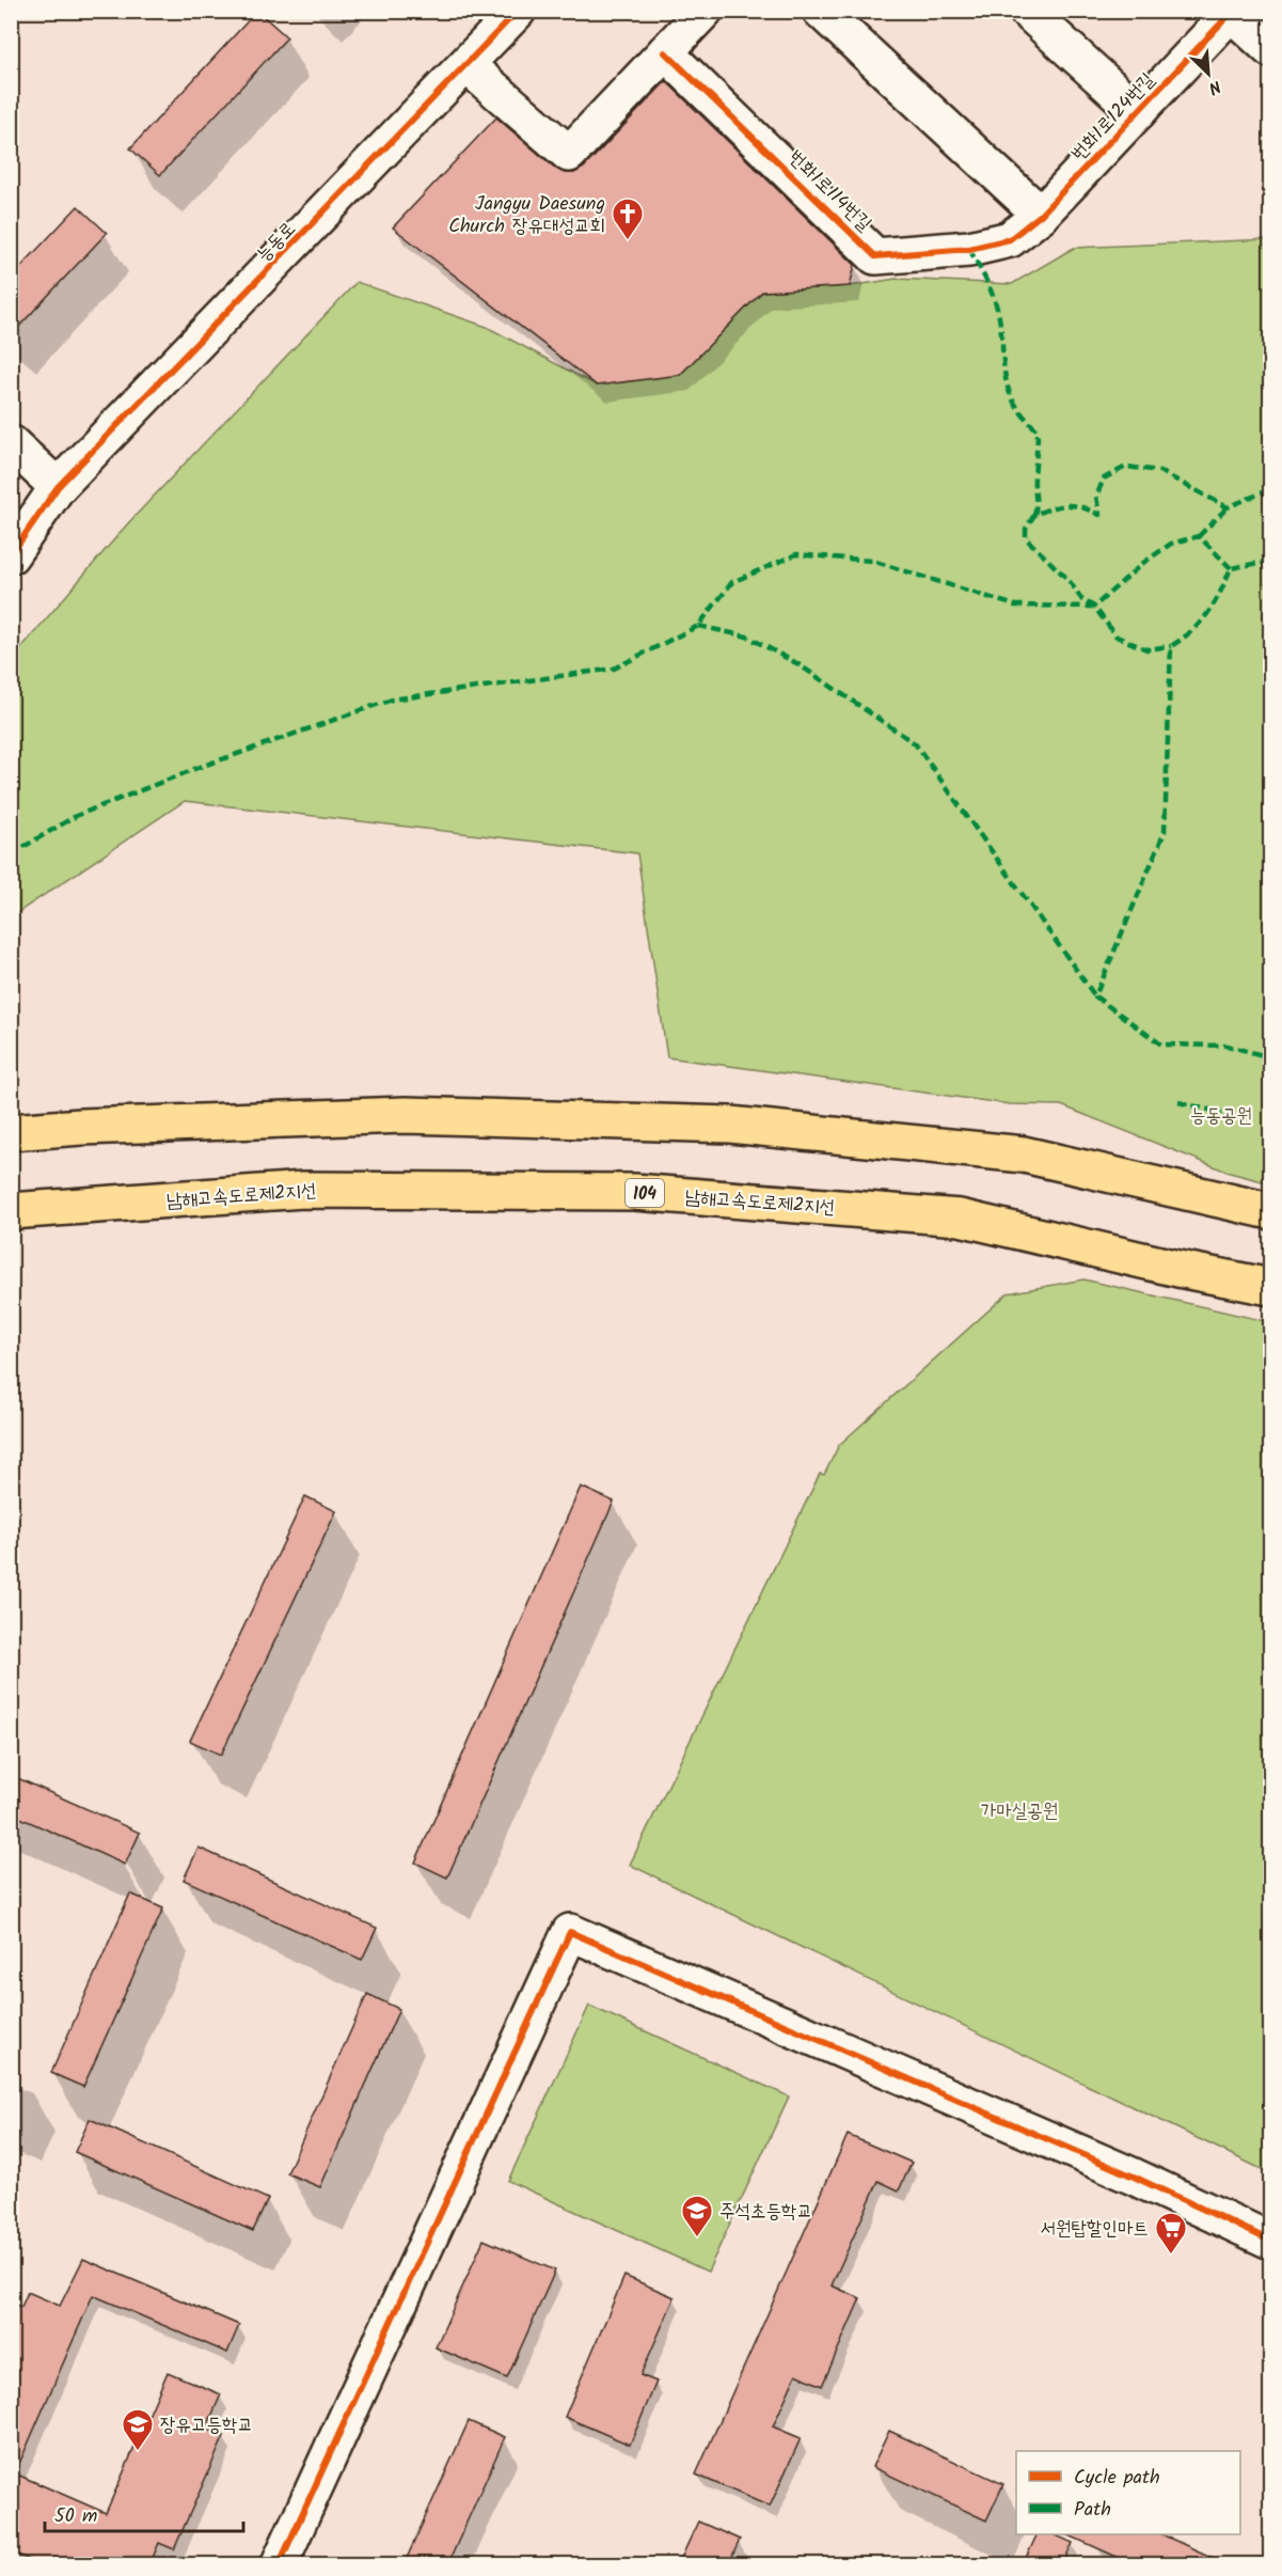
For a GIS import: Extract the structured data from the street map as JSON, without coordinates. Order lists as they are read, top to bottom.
{
  "streets": {
    "highway": ["104", "남해고속도로제2지선"],
    "street": ["번화1로124번길", "번화1로114번길", "능동로"]
  },
  "crossings": [
    ["번화1로124번길", "번화1로114번길"]
  ],
  "parks": ["능동공원", "가마실공원"],
  "places": {
    "church": ["Jangyu Daesung Church 장유대성교회"],
    "school or university": ["주석초등학교", "장유고등학교"],
    "supermarket": ["서원탑할인마트"]
  },
  "legend": ["Cycle path", "Path"],
  "scale_bar": "50 m",
  "north": "bottom right"
}
